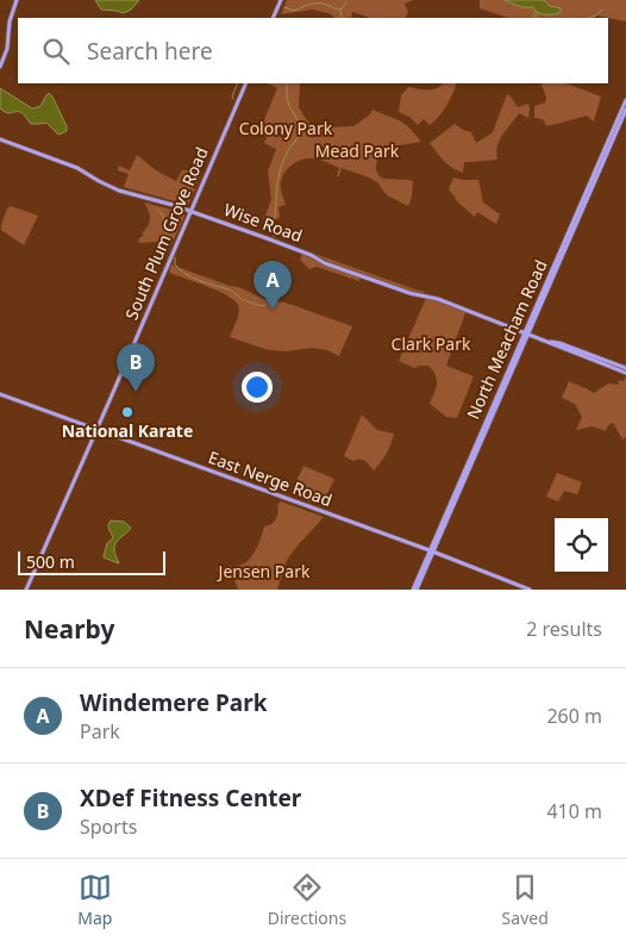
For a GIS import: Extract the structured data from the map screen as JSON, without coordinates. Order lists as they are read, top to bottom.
{
  "streets": {
    "main road": [
      "Wise Road",
      "South Plum Grove Road",
      "North Meacham Road",
      "East Nerge Road"
    ]
  },
  "crossings": [
    ["Wise Road", "South Plum Grove Road"],
    ["Wise Road", "North Meacham Road"],
    ["South Plum Grove Road", "East Nerge Road"],
    ["North Meacham Road", "East Nerge Road"]
  ],
  "parks": [
    "Colony Park",
    "Mead Park",
    "Clark Park",
    "Jensen Park"
  ],
  "places": ["National Karate"],
  "scale_bar": "500 m",
  "page": {
    "search": "Search here",
    "pins": ["A", "B"],
    "scale": "500 m",
    "heading": ["Nearby", "2 results"],
    "list": [
      {
        "mark": "A",
        "name": "Windemere Park",
        "note": "Park",
        "value": "260 m"
      },
      {
        "mark": "B",
        "name": "XDef Fitness Center",
        "note": "Sports",
        "value": "410 m"
      }
    ],
    "nav": ["Map", "Directions", "Saved"]
  }
}
